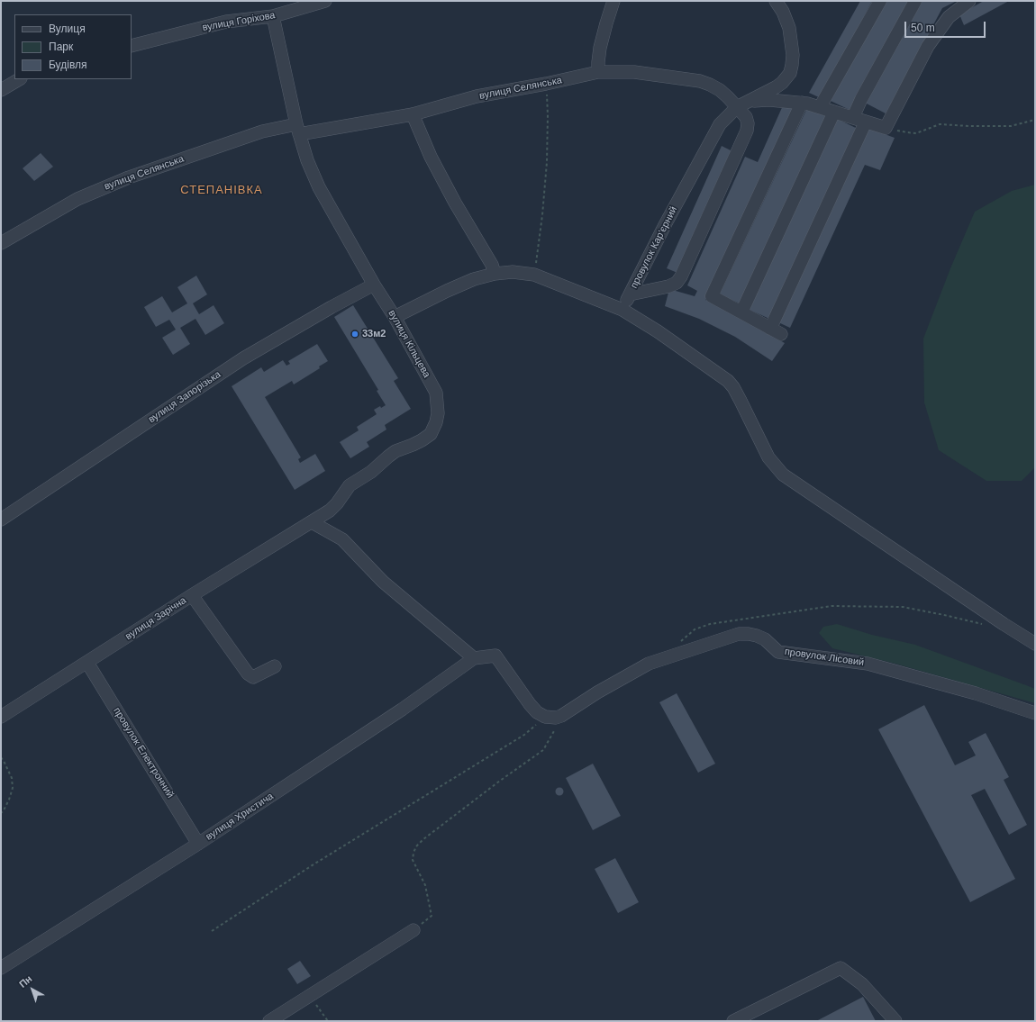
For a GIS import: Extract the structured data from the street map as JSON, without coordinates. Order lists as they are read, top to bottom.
{
  "streets": {
    "street": [
      "вулиця Горіхова",
      "вулиця Селянська",
      "провулок Кар'єрний",
      "вулиця Кільцева",
      "вулиця Запорізька",
      "вулиця Зарічна",
      "провулок Лісовий",
      "провулок Електронний",
      "вулиця Христича"
    ]
  },
  "crossings": [
    ["вулиця Горіхова", "вулиця Кільцева"],
    ["вулиця Селянська", "провулок Кар'єрний"],
    ["вулиця Селянська", "вулиця Кільцева"],
    ["вулиця Кільцева", "вулиця Запорізька"],
    ["вулиця Кільцева", "вулиця Зарічна"],
    ["вулиця Зарічна", "провулок Електронний"],
    ["провулок Електронний", "вулиця Христича"]
  ],
  "districts": ["СТЕПАНІВКА"],
  "places": ["33м2"],
  "legend": ["Вулиця", "Парк", "Будівля"],
  "scale_bar": "50 m",
  "north": "top left"
}
